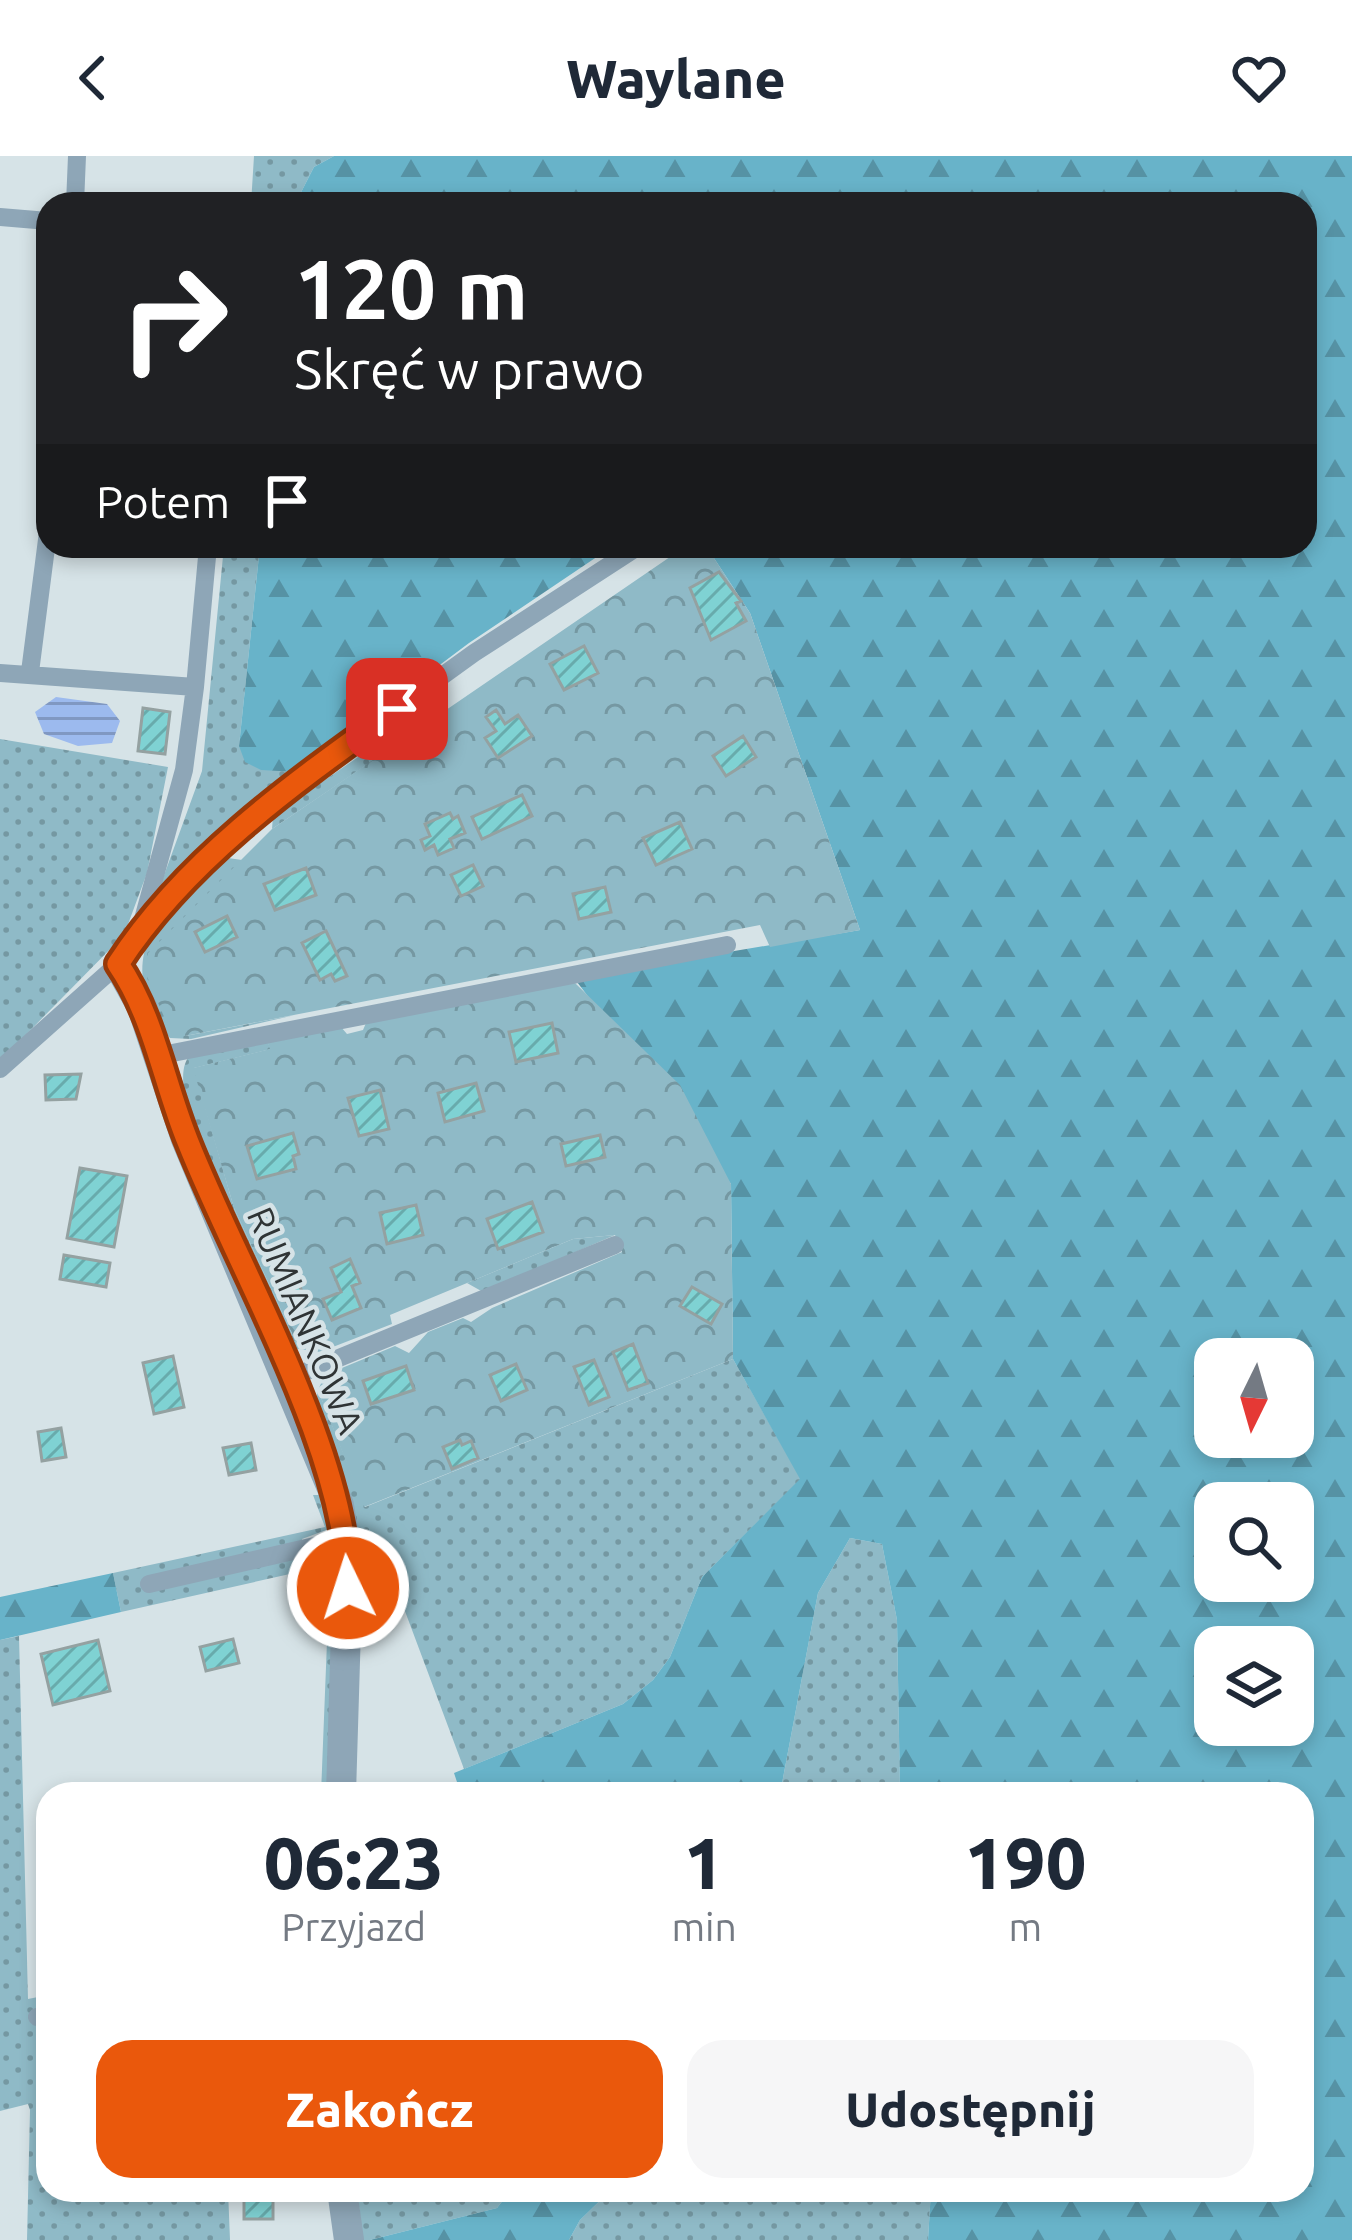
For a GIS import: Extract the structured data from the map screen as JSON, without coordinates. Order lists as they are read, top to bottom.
{
  "streets": {
    "street": ["RUMIANKOWA"]
  },
  "north": "bottom",
  "page": {
    "header": "Waylane",
    "turn": ["120 m", "Skręć w prawo"],
    "then": "Potem",
    "eta": [
      "06:23",
      "Przyjazd",
      "1",
      "min",
      "190",
      "m"
    ],
    "buttons": ["Zakończ", "Udostępnij"]
  }
}
